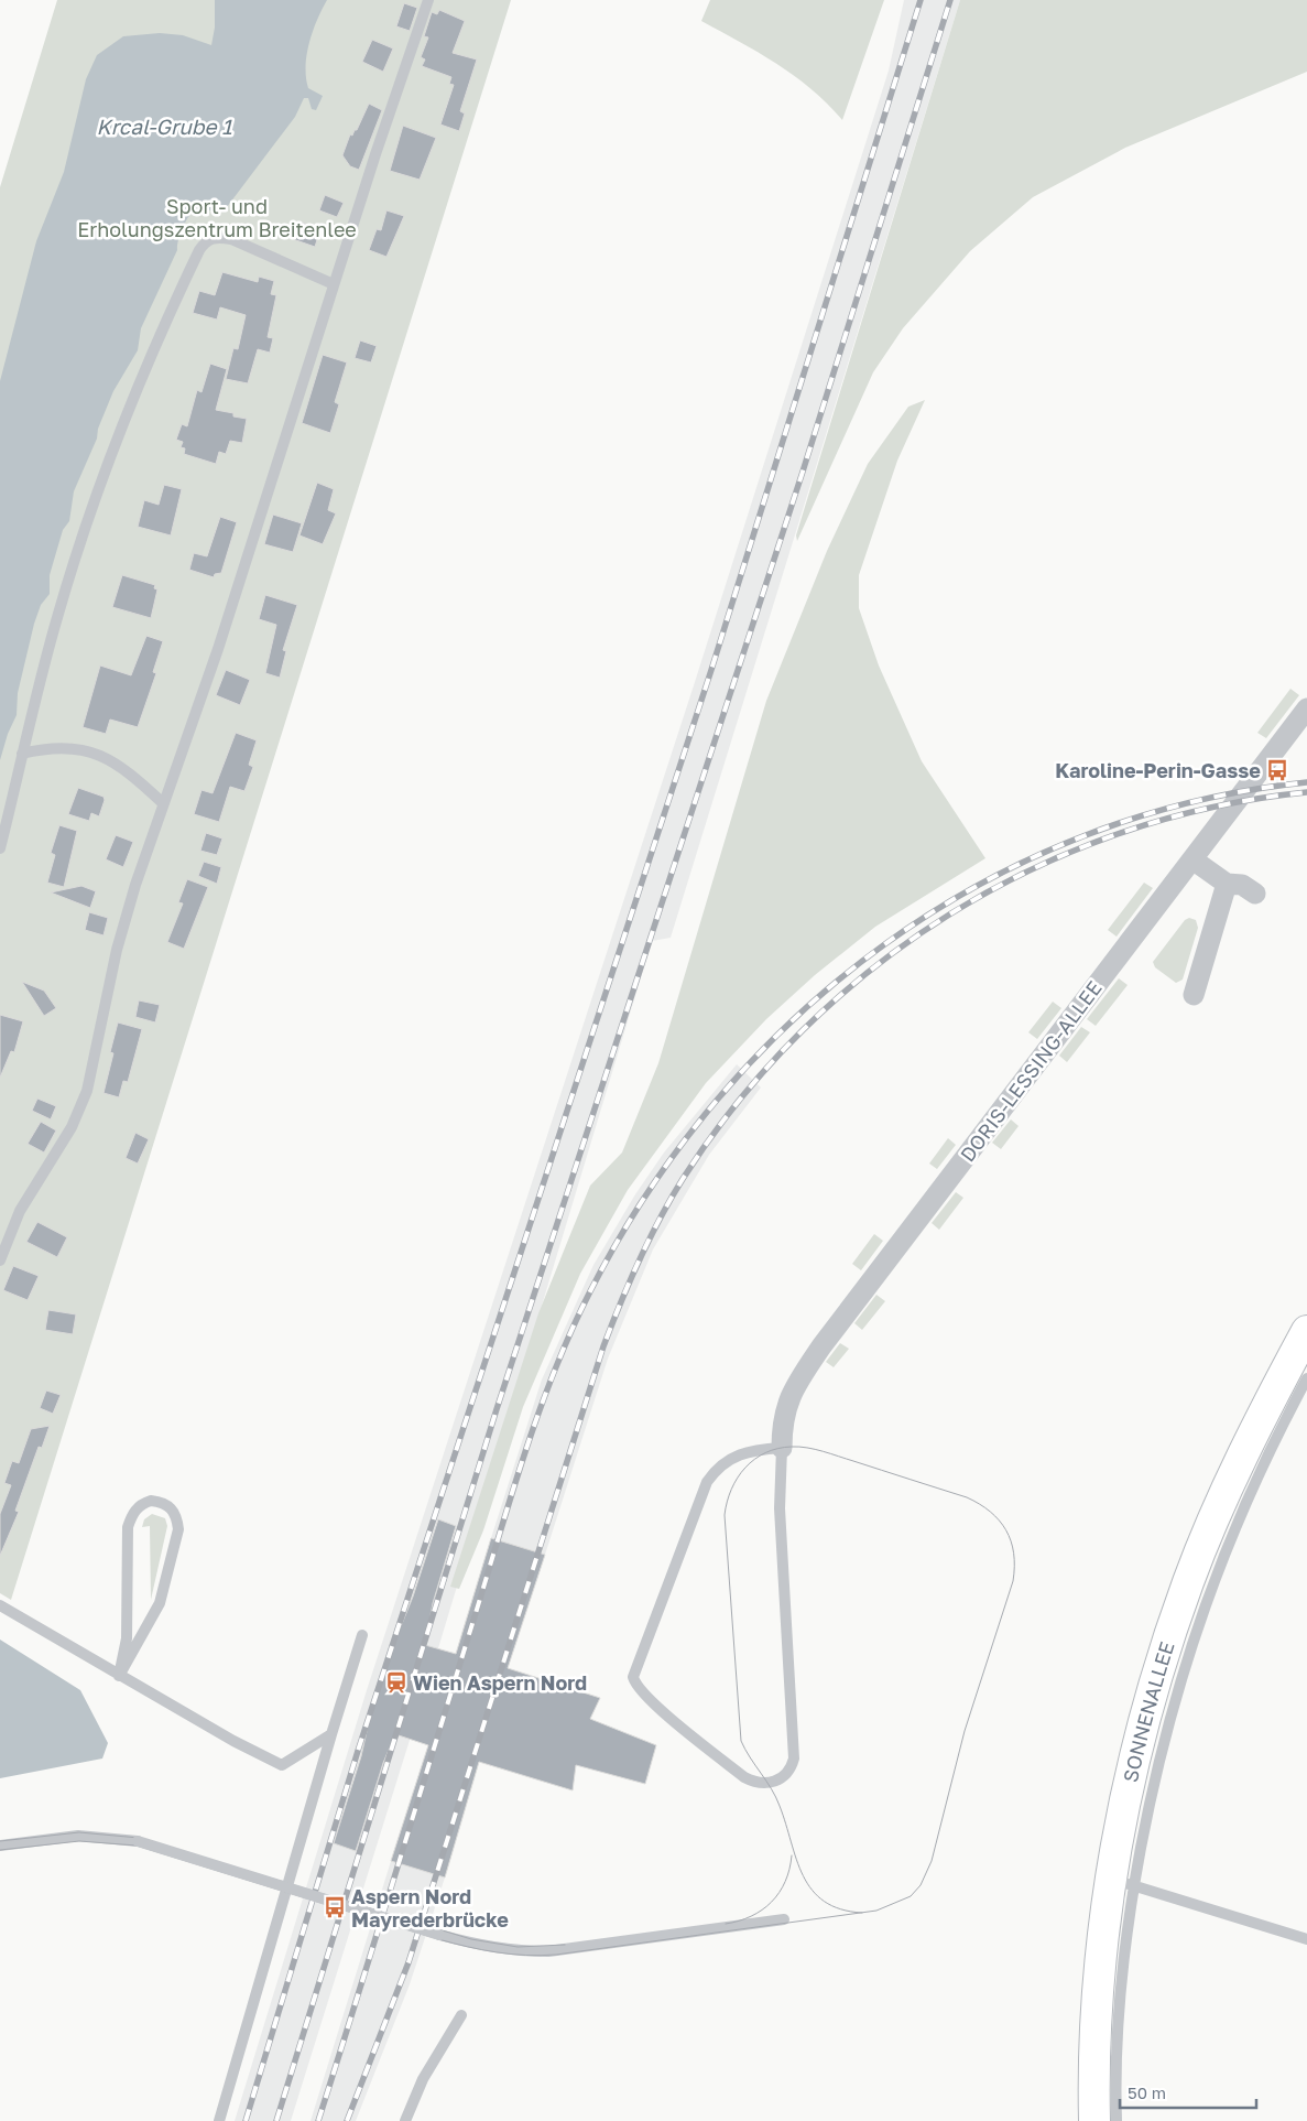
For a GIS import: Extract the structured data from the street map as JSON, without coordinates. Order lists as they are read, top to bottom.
{
  "streets": {
    "street": ["DORIS-LESSING-ALLEE", "SONNENALLEE"]
  },
  "water": ["Krcal-Grube 1"],
  "parks": ["Sport- und Erholungszentrum Breitenlee"],
  "places": {
    "bus stop": ["Karoline-Perin-Gasse", "Aspern Nord Mayrederbrücke"],
    "station": ["Wien Aspern Nord"]
  },
  "scale_bar": "50 m"
}
